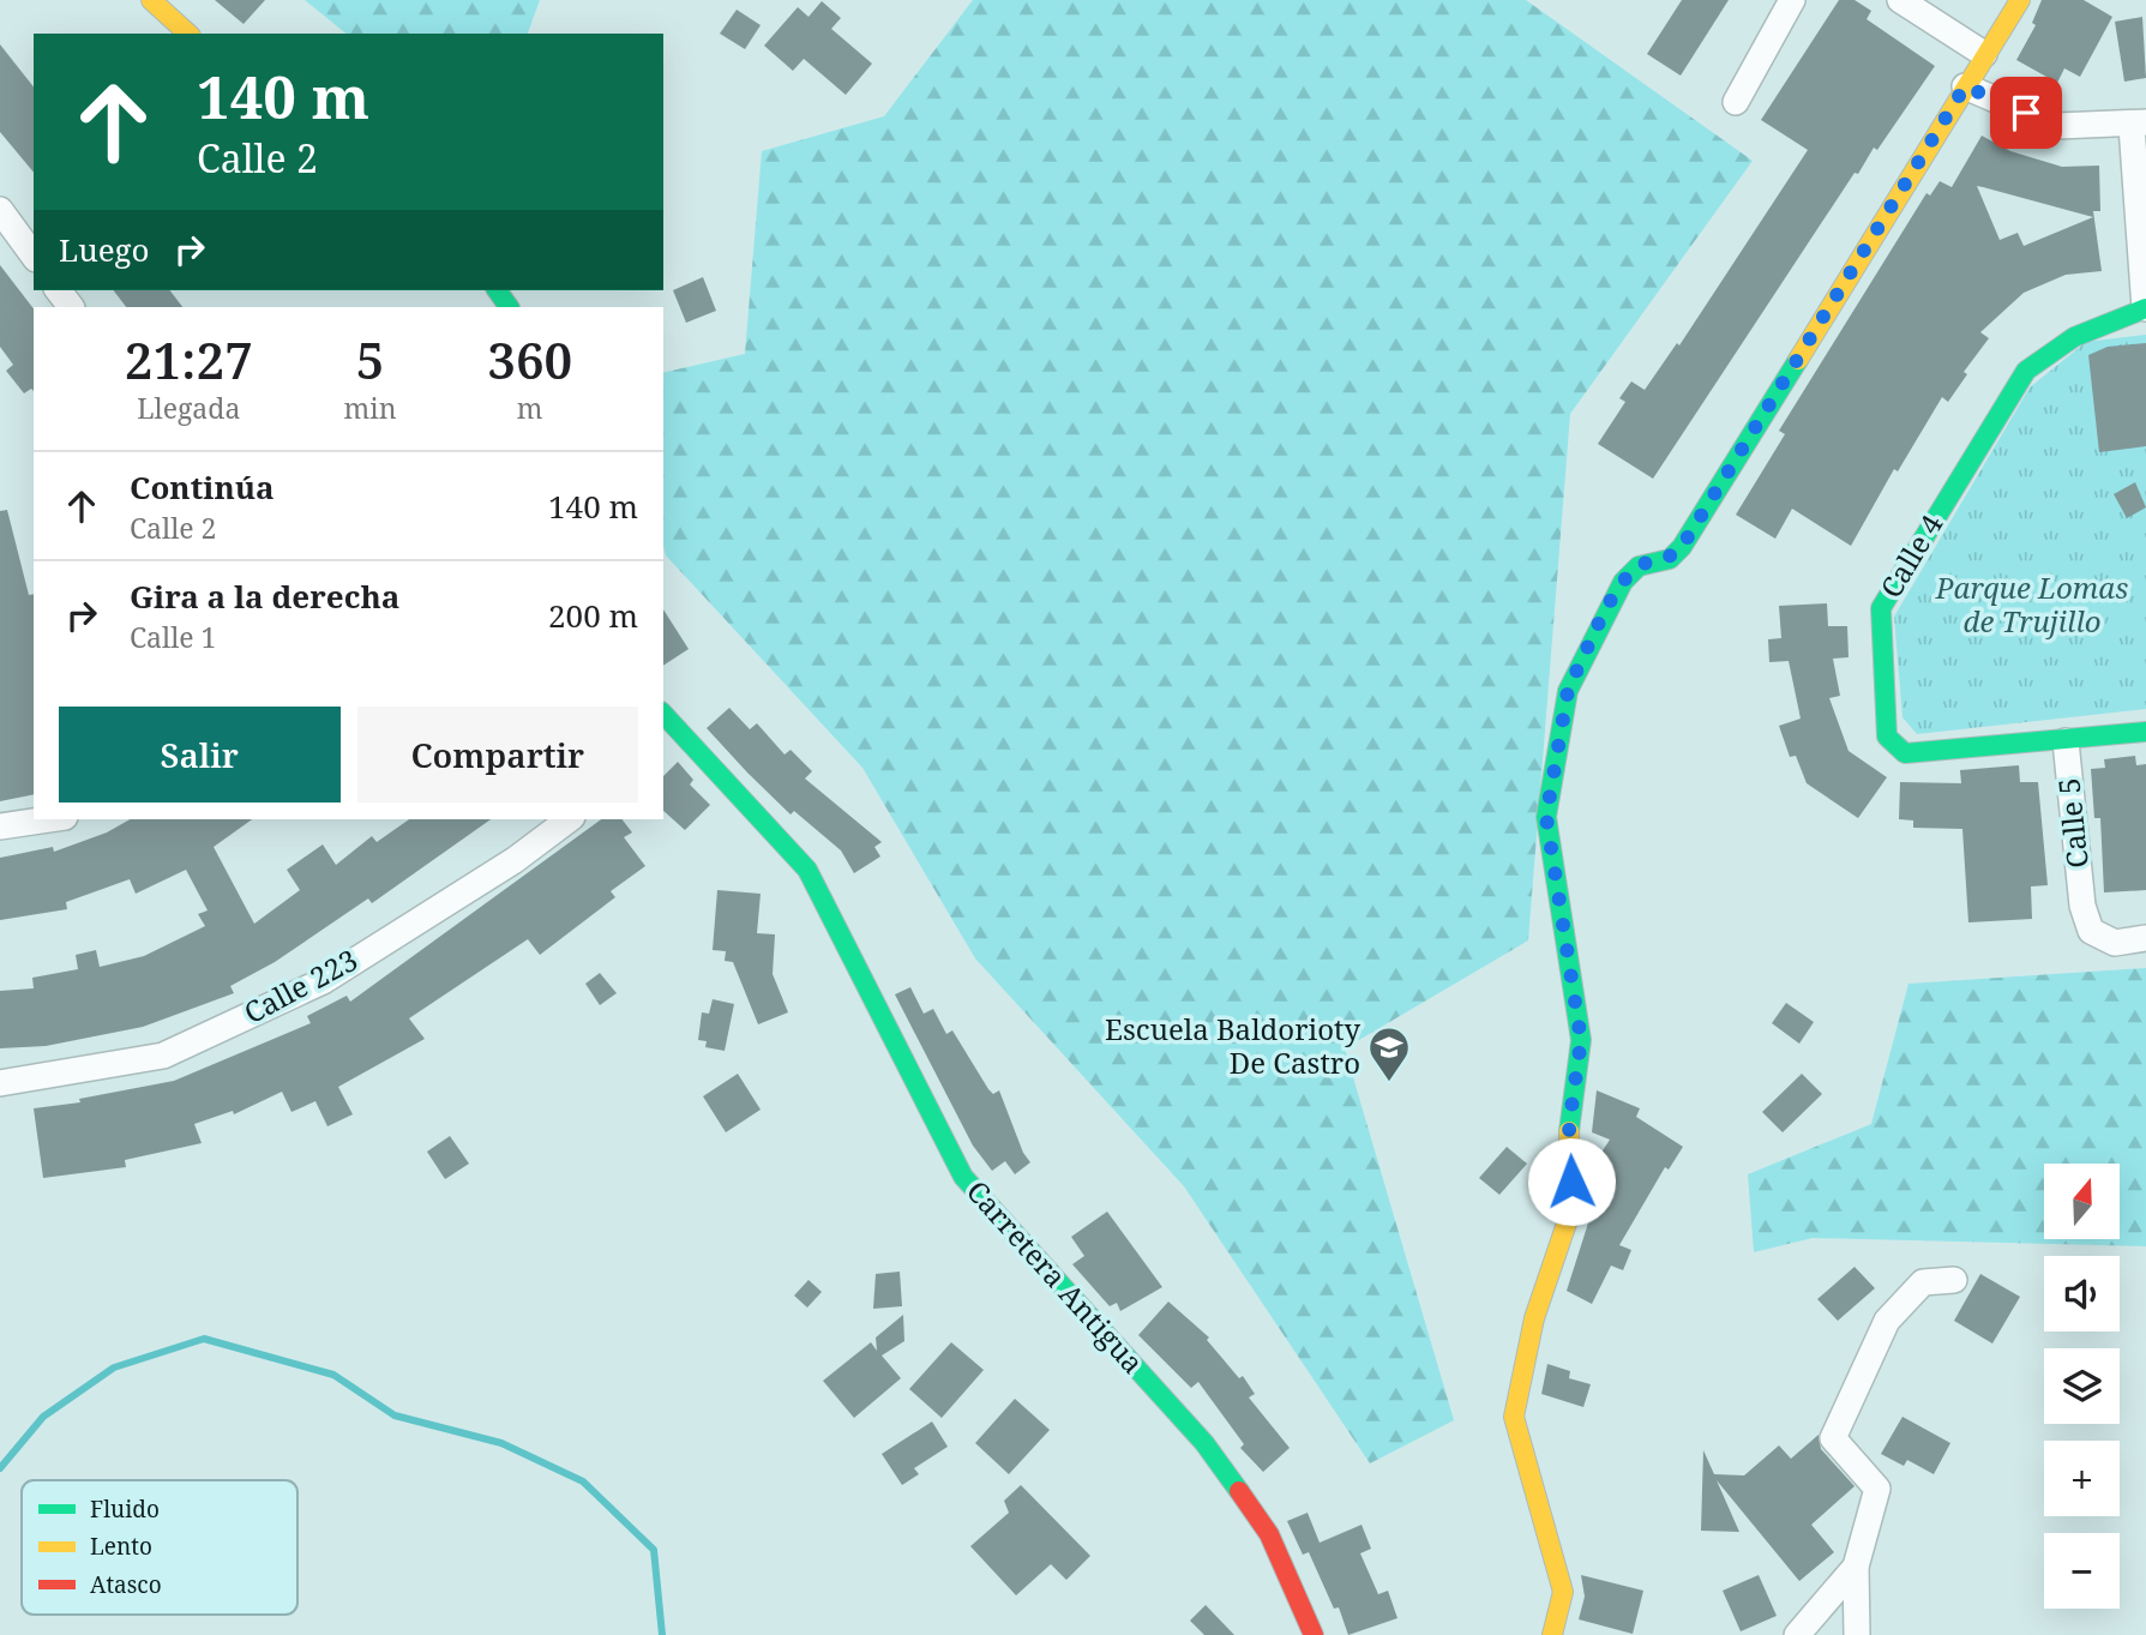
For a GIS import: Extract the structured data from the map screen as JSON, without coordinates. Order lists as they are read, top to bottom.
{
  "streets": {
    "street": [
      "Calle 4",
      "Calle 5",
      "Calle 223",
      "Carretera Antigua"
    ]
  },
  "crossings": [
    ["Calle 4", "Calle 5"]
  ],
  "parks": ["Parque Lomas de Trujillo"],
  "places": {
    "school or university": ["Escuela Baldorioty De Castro"]
  },
  "legend": ["Fluido", "Lento", "Atasco"],
  "north": "top",
  "page": {
    "turn": ["140 m", "Calle 2"],
    "then": "Luego",
    "eta": [
      "21:27",
      "Llegada",
      "5",
      "min",
      "360",
      "m"
    ],
    "list": [
      {
        "name": "Continúa",
        "note": "Calle 2",
        "value": "140 m"
      },
      {
        "name": "Gira a la derecha",
        "note": "Calle 1",
        "value": "200 m"
      }
    ],
    "buttons": ["Salir", "Compartir"],
    "map_buttons": ["+", "−"]
  }
}
